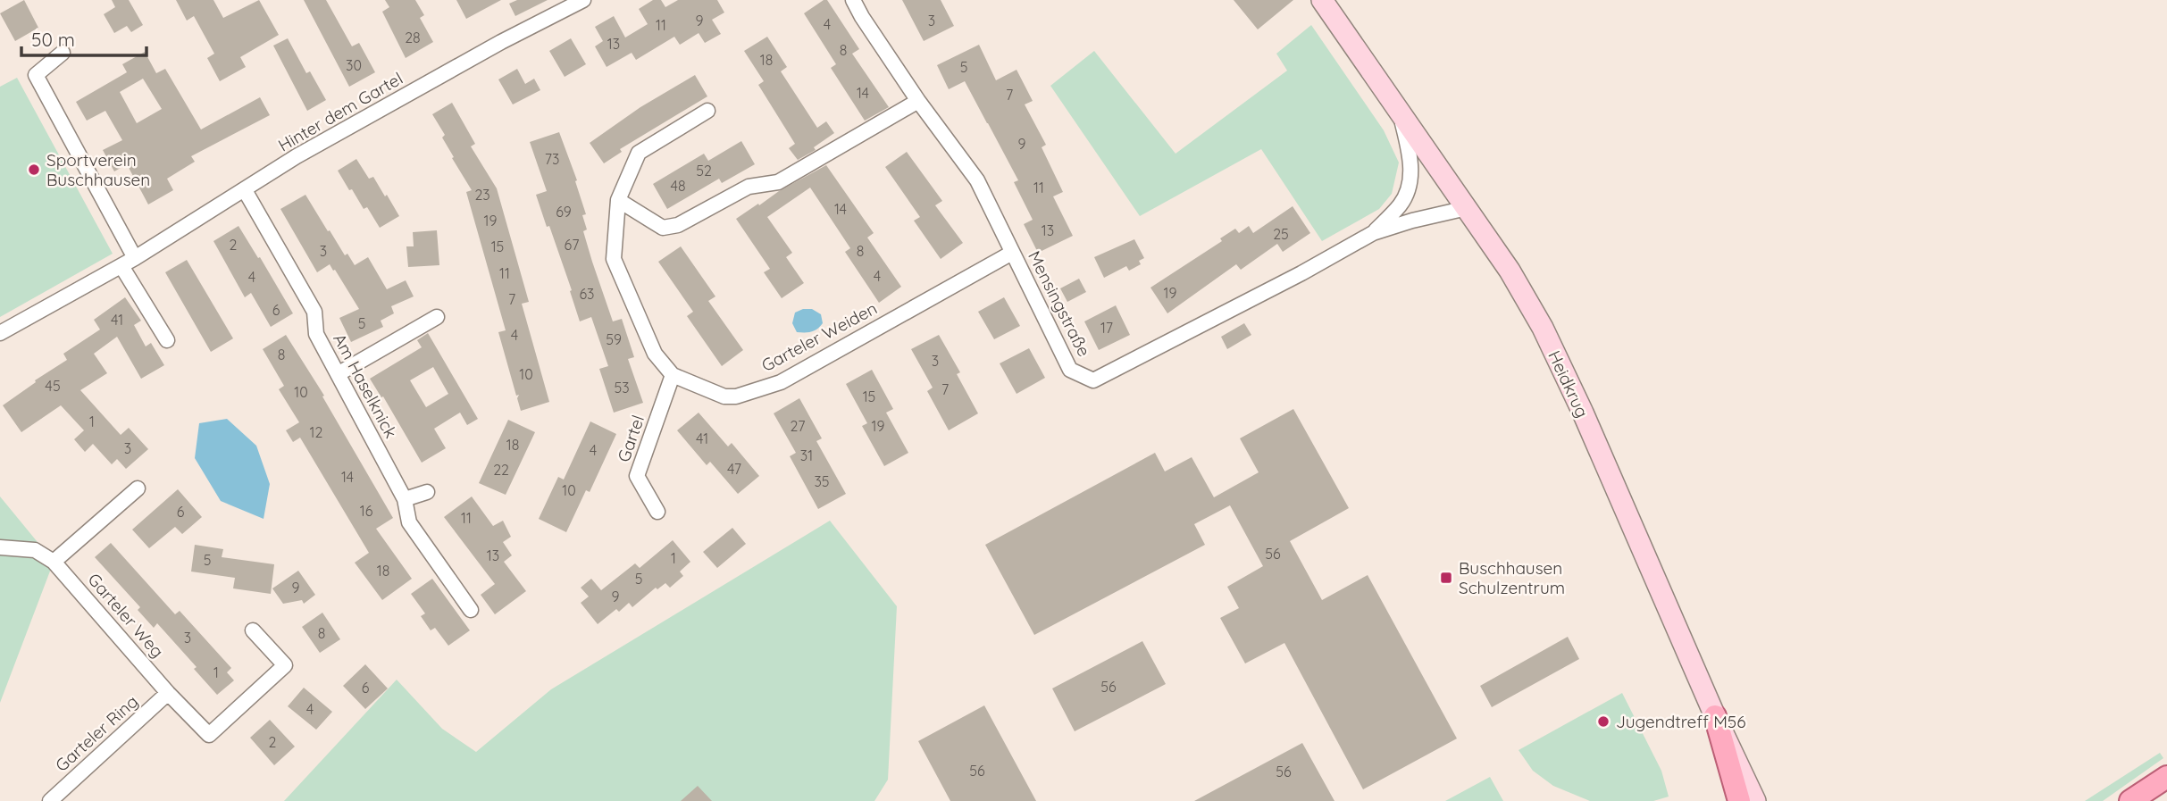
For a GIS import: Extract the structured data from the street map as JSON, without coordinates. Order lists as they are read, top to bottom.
{
  "streets": {
    "main road": ["Heidkrug"],
    "street": [
      "Hinter dem Gartel",
      "Mensingstraße",
      "Garteler Weiden",
      "Am Haselknick",
      "Gartel",
      "Garteler Weg",
      "Garteler Ring"
    ]
  },
  "crossings": [
    ["Hinter dem Gartel", "Am Haselknick"],
    ["Mensingstraße", "Garteler Weiden"],
    ["Mensingstraße", "Heidkrug"],
    ["Garteler Weiden", "Gartel"],
    ["Garteler Weg", "Garteler Ring"]
  ],
  "places": {
    "other": ["Sportverein Buschhausen", "Jugendtreff M56"],
    "transit": ["Buschhausen Schulzentrum"]
  },
  "house_numbers": [
    "9",
    "3",
    "4",
    "11",
    "28",
    "13",
    "8",
    "18",
    "30",
    "5",
    "14",
    "7",
    "9",
    "73",
    "52",
    "48",
    "11",
    "23",
    "14",
    "69",
    "19",
    "13",
    "25",
    "2",
    "67",
    "15",
    "3",
    "8",
    "11",
    "4",
    "4",
    "19",
    "63",
    "7",
    "6",
    "41",
    "5",
    "17",
    "4",
    "59",
    "8",
    "3",
    "10",
    "45",
    "53",
    "7",
    "10",
    "15",
    "1",
    "27",
    "19",
    "12",
    "41",
    "18",
    "3",
    "4",
    "31",
    "47",
    "22",
    "14",
    "35",
    "10",
    "16",
    "6",
    "11",
    "56",
    "13",
    "1",
    "5",
    "18",
    "5",
    "9",
    "9",
    "8",
    "3",
    "1",
    "56",
    "6",
    "4",
    "2",
    "56",
    "56"
  ],
  "scale_bar": "50 m"
}
